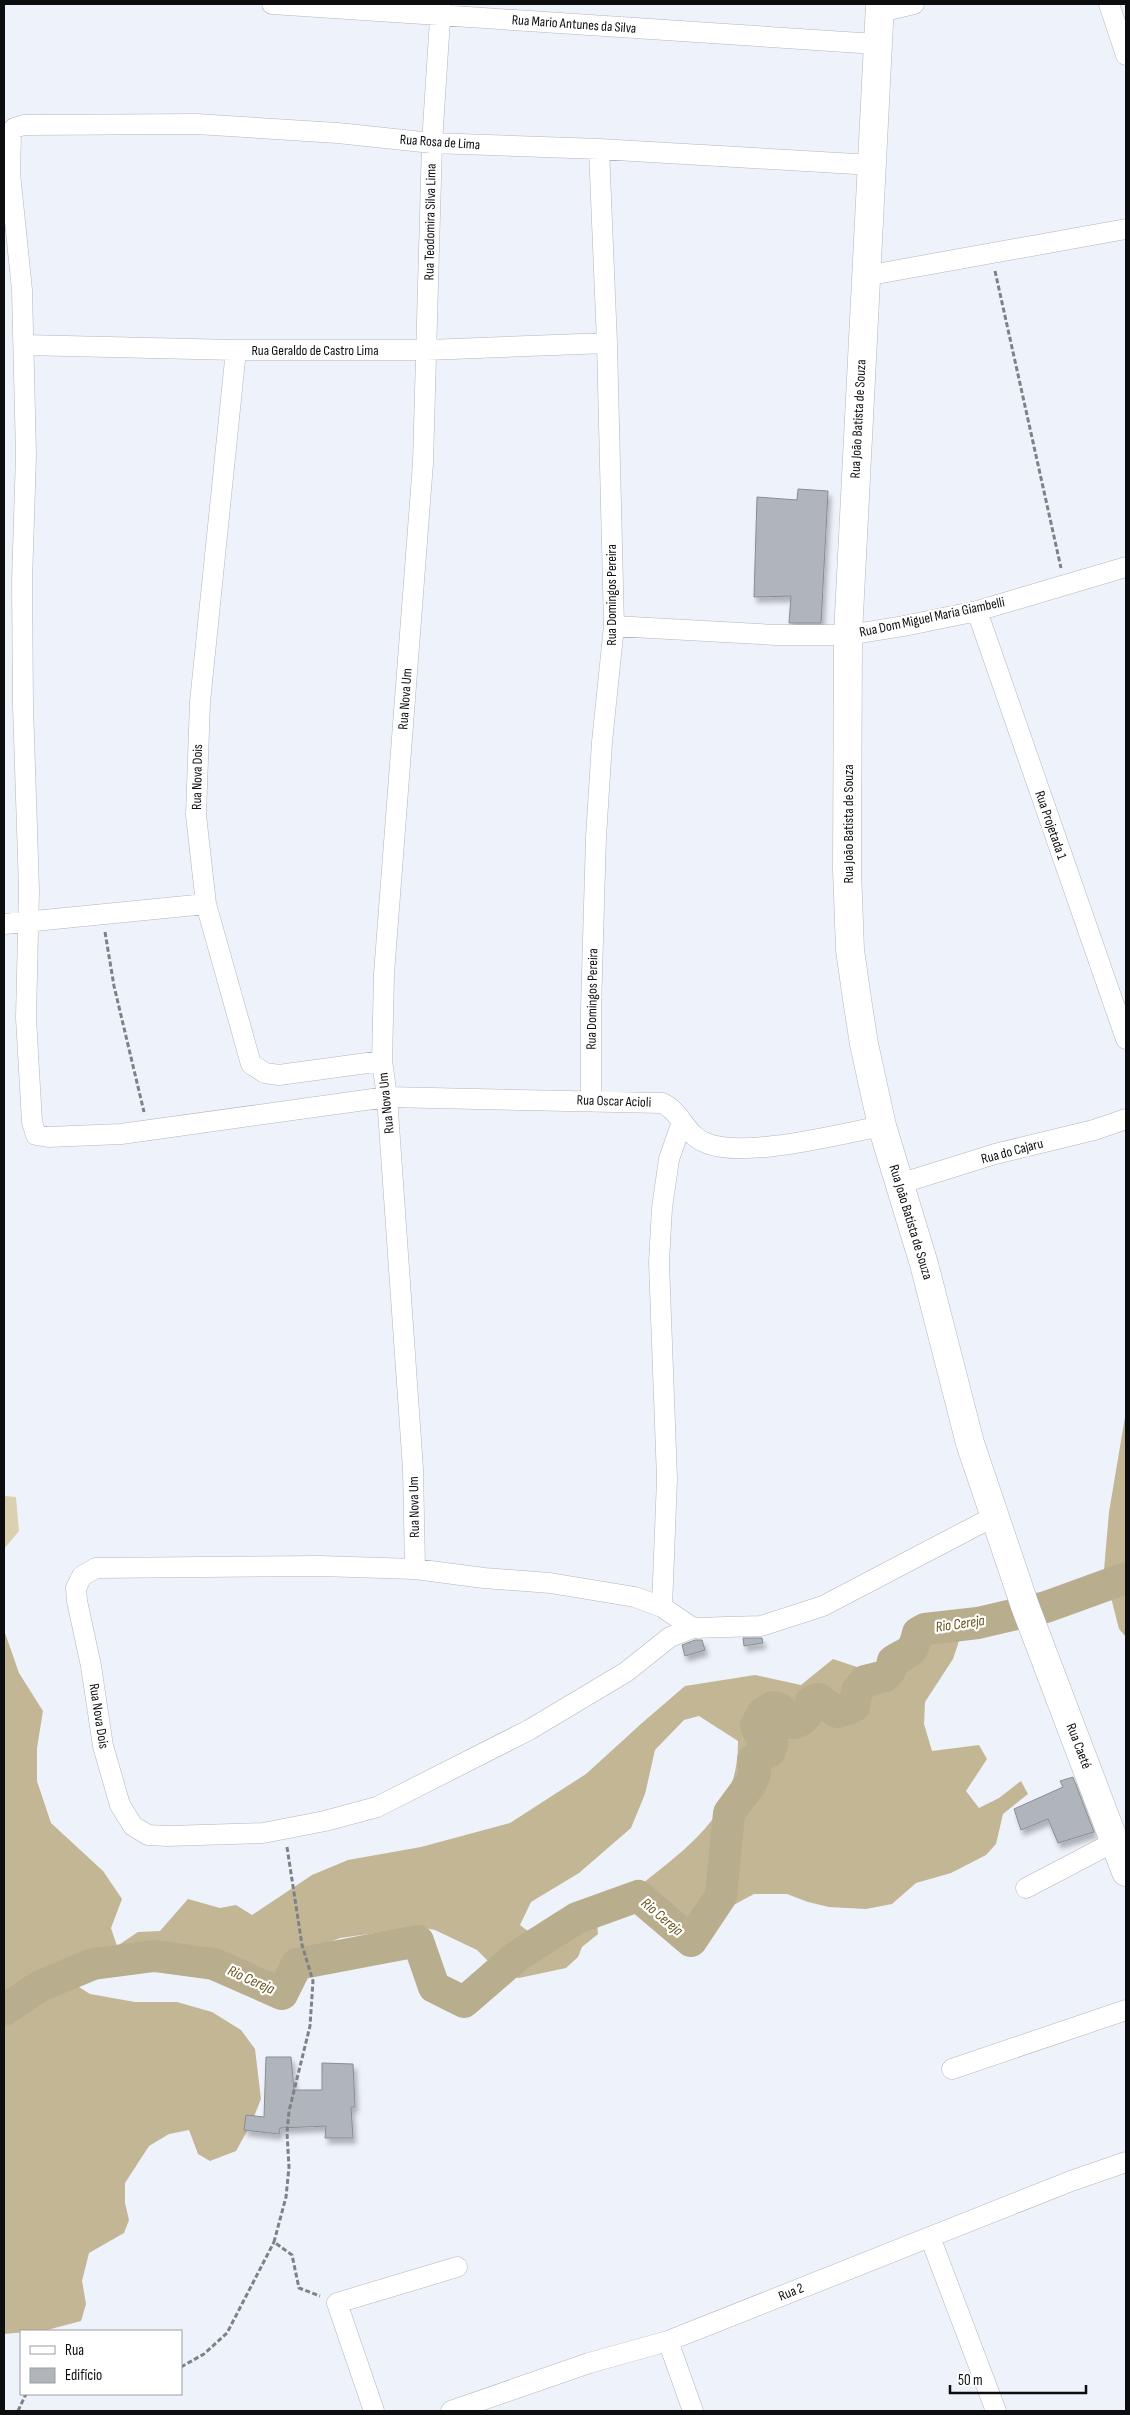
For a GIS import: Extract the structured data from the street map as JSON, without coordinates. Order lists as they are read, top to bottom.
{
  "streets": {
    "street": [
      "Rua Mario Antunes da Silva",
      "Rua Rosa de Lima",
      "Rua Teodomira Silva Lima",
      "Rua Geraldo de Castro Lima",
      "Rua João Batista de Souza",
      "Rua Domingos Pereira",
      "Rua Dom Miguel Maria Giambelli",
      "Rua Nova Um",
      "Rua Nova Dois",
      "Rua Projetada 1",
      "Rua Oscar Acioli",
      "Rua do Cajaru",
      "Rua Caeté",
      "Rua 2"
    ]
  },
  "crossings": [
    ["Rua Mario Antunes da Silva", "Rua Teodomira Silva Lima"],
    ["Rua Mario Antunes da Silva", "Rua João Batista de Souza"],
    ["Rua Rosa de Lima", "Rua Teodomira Silva Lima"],
    ["Rua Rosa de Lima", "Rua Geraldo de Castro Lima"],
    ["Rua Rosa de Lima", "Rua João Batista de Souza"],
    ["Rua Rosa de Lima", "Rua Domingos Pereira"],
    ["Rua Teodomira Silva Lima", "Rua Geraldo de Castro Lima"],
    ["Rua Teodomira Silva Lima", "Rua Nova Um"],
    ["Rua Geraldo de Castro Lima", "Rua Domingos Pereira"],
    ["Rua Geraldo de Castro Lima", "Rua Nova Um"],
    ["Rua Geraldo de Castro Lima", "Rua Nova Dois"],
    ["Rua João Batista de Souza", "Rua Dom Miguel Maria Giambelli"],
    ["Rua João Batista de Souza", "Rua Oscar Acioli"],
    ["Rua João Batista de Souza", "Rua do Cajaru"],
    ["Rua João Batista de Souza", "Rua Caeté"],
    ["Rua Domingos Pereira", "Rua Dom Miguel Maria Giambelli"],
    ["Rua Domingos Pereira", "Rua Oscar Acioli"],
    ["Rua Dom Miguel Maria Giambelli", "Rua Projetada 1"],
    ["Rua Nova Um", "Rua Nova Dois"],
    ["Rua Nova Um", "Rua Oscar Acioli"]
  ],
  "water": ["Rio Cereja"],
  "legend": ["Rua", "Edifício"],
  "scale_bar": "50 m"
}
